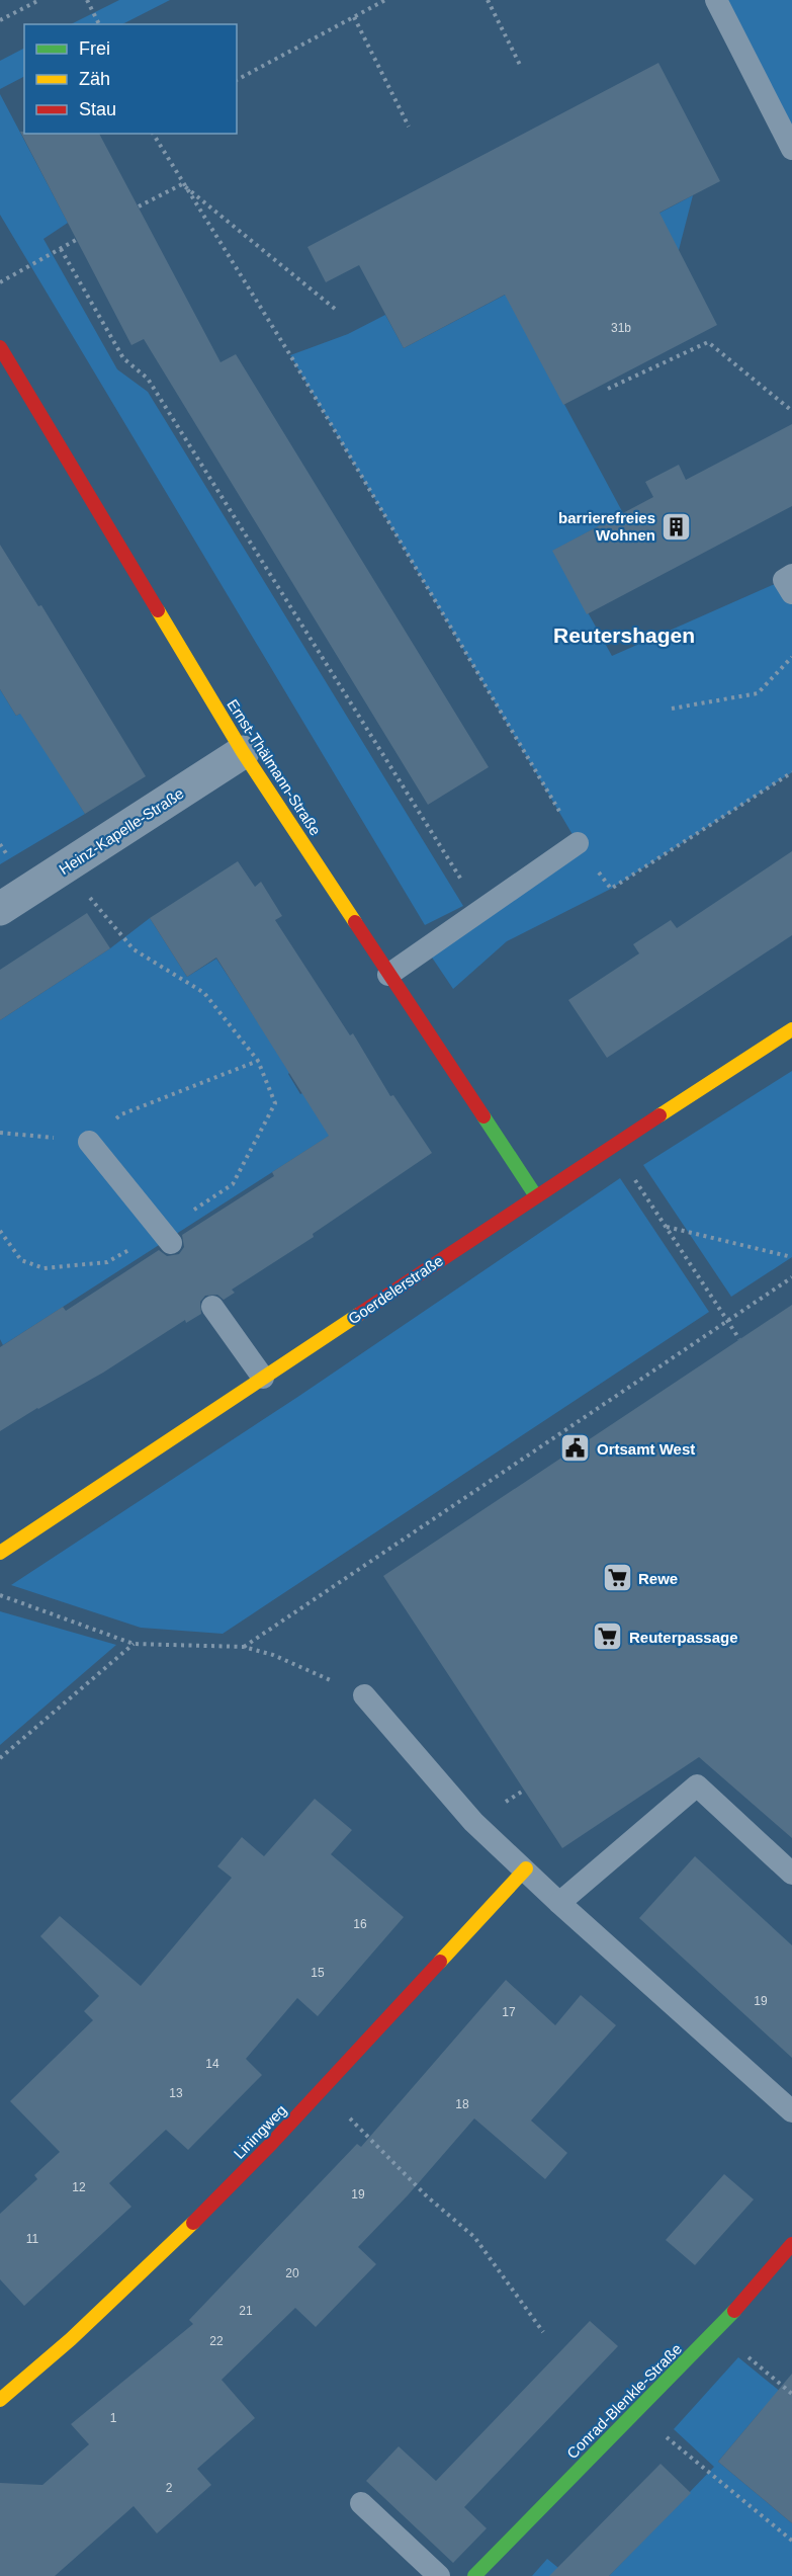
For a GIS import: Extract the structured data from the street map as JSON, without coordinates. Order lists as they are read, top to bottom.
{
  "streets": {
    "street": [
      "Ernst-Thälmann-Straße",
      "Heinz-Kapelle-Straße",
      "Goerdelerstraße",
      "Liningweg",
      "Conrad-Blenkle-Straße"
    ]
  },
  "crossings": [
    ["Ernst-Thälmann-Straße", "Heinz-Kapelle-Straße"],
    ["Ernst-Thälmann-Straße", "Goerdelerstraße"]
  ],
  "districts": ["Reutershagen"],
  "places": {
    "building": ["barrierefreies Wohnen"],
    "public building": ["Ortsamt West"],
    "supermarket": ["Rewe", "Reuterpassage"]
  },
  "house_numbers": [
    "31b",
    "16",
    "15",
    "19",
    "17",
    "14",
    "13",
    "18",
    "12",
    "19",
    "11",
    "20",
    "21",
    "22",
    "1",
    "2"
  ],
  "legend": ["Frei", "Zäh", "Stau"]
}
